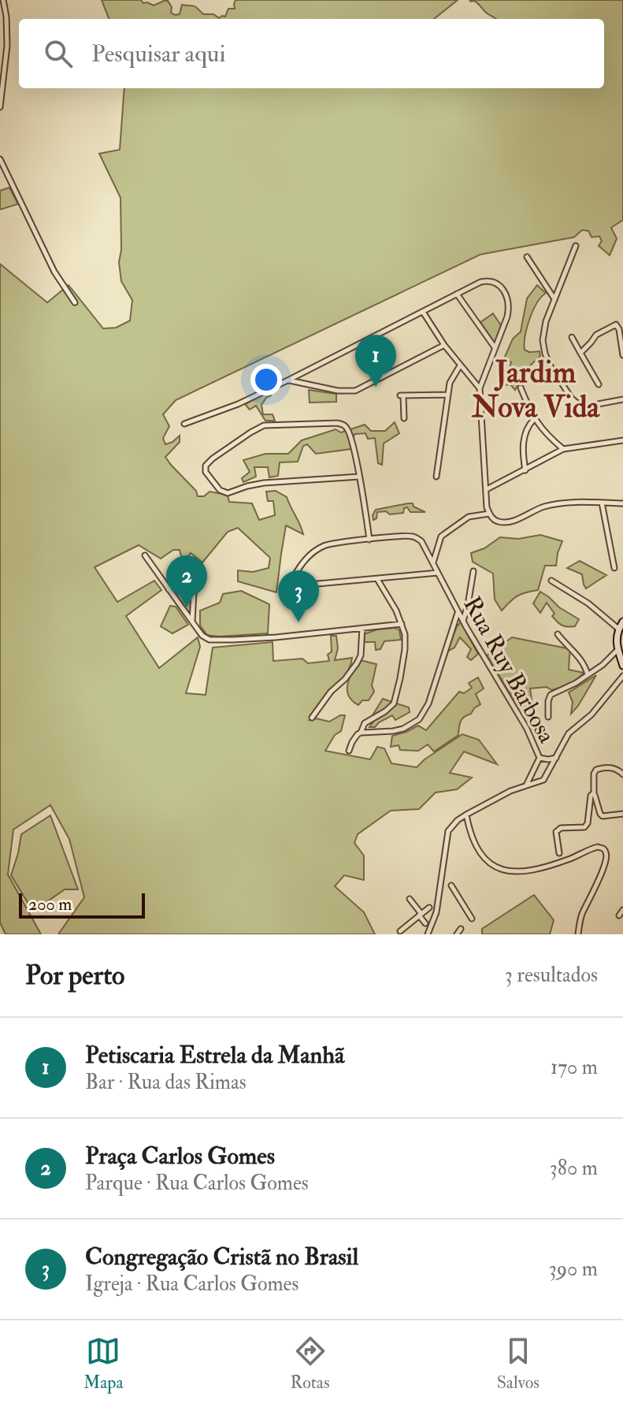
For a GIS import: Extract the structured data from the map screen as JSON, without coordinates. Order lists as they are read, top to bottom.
{
  "streets": {
    "street": ["Rua Ruy Barbosa"]
  },
  "districts": ["Jardim Nova Vida"],
  "scale_bar": "200 m",
  "page": {
    "search": "Pesquisar aqui",
    "pins": ["1", "2", "3"],
    "scale": "200 m",
    "heading": ["Por perto", "3 resultados"],
    "list": [
      {
        "mark": "1",
        "name": "Petiscaria Estrela da Manhã",
        "note": "Bar · Rua das Rimas",
        "value": "170 m"
      },
      {
        "mark": "2",
        "name": "Praça Carlos Gomes",
        "note": "Parque · Rua Carlos Gomes",
        "value": "380 m"
      },
      {
        "mark": "3",
        "name": "Congregação Cristã no Brasil",
        "note": "Igreja · Rua Carlos Gomes",
        "value": "390 m"
      }
    ],
    "nav": ["Mapa", "Rotas", "Salvos"]
  }
}
